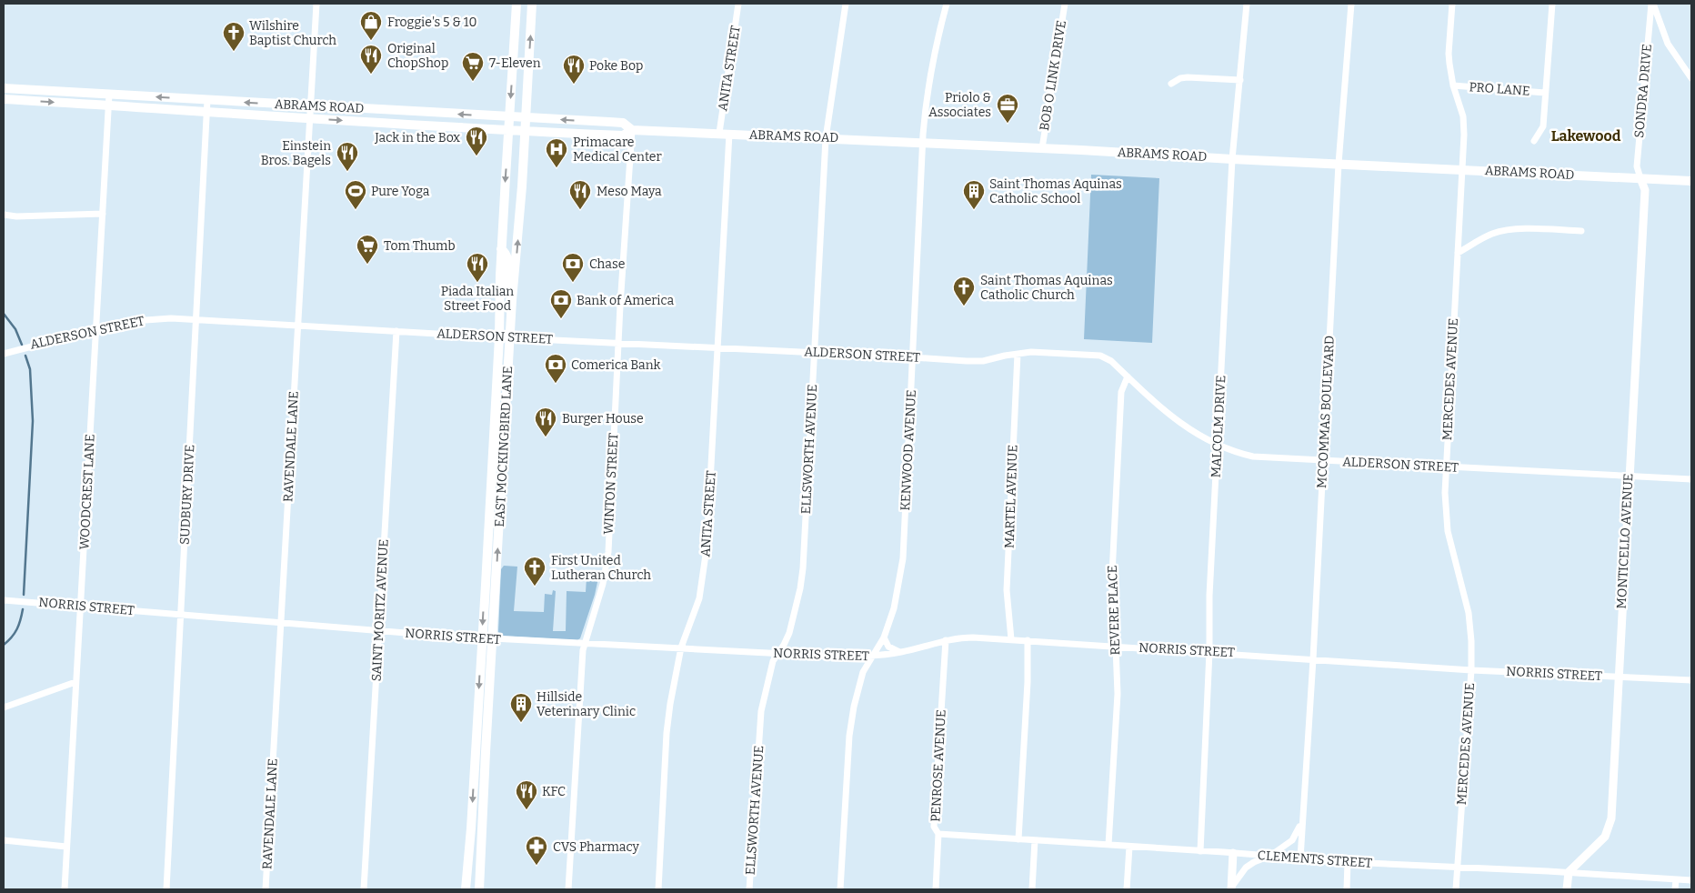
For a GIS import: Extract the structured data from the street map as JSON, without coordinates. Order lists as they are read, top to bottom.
{
  "streets": {
    "main road": ["ABRAMS ROAD", "EAST MOCKINGBIRD LANE"],
    "street": [
      "ANITA STREET",
      "BOB O LINK DRIVE",
      "PRO LANE",
      "SONDRA DRIVE",
      "ALDERSON STREET",
      "MERCEDES AVENUE",
      "MCCOMMAS BOULEVARD",
      "MALCOLM DRIVE",
      "RAVENDALE LANE",
      "ELLSWORTH AVENUE",
      "KENWOOD AVENUE",
      "WINTON STREET",
      "WOODCREST LANE",
      "SUDBURY DRIVE",
      "MARTEL AVENUE",
      "MONTICELLO AVENUE",
      "NORRIS STREET",
      "SAINT MORITZ AVENUE",
      "REVERE PLACE",
      "PENROSE AVENUE",
      "CLEMENTS STREET"
    ]
  },
  "crossings": [
    ["ANITA STREET", "ABRAMS ROAD"],
    ["ANITA STREET", "ALDERSON STREET"],
    ["ANITA STREET", "NORRIS STREET"],
    ["BOB O LINK DRIVE", "ABRAMS ROAD"],
    ["PRO LANE", "MERCEDES AVENUE"],
    ["SONDRA DRIVE", "ABRAMS ROAD"],
    ["SONDRA DRIVE", "MONTICELLO AVENUE"],
    ["ABRAMS ROAD", "MERCEDES AVENUE"],
    ["ABRAMS ROAD", "MCCOMMAS BOULEVARD"],
    ["ABRAMS ROAD", "MALCOLM DRIVE"],
    ["ABRAMS ROAD", "RAVENDALE LANE"],
    ["ABRAMS ROAD", "EAST MOCKINGBIRD LANE"],
    ["ABRAMS ROAD", "ELLSWORTH AVENUE"],
    ["ABRAMS ROAD", "KENWOOD AVENUE"],
    ["ABRAMS ROAD", "WINTON STREET"],
    ["ABRAMS ROAD", "WOODCREST LANE"],
    ["ABRAMS ROAD", "SUDBURY DRIVE"],
    ["ABRAMS ROAD", "MONTICELLO AVENUE"],
    ["ALDERSON STREET", "MERCEDES AVENUE"],
    ["ALDERSON STREET", "MCCOMMAS BOULEVARD"],
    ["ALDERSON STREET", "MALCOLM DRIVE"],
    ["ALDERSON STREET", "RAVENDALE LANE"],
    ["ALDERSON STREET", "EAST MOCKINGBIRD LANE"],
    ["ALDERSON STREET", "ELLSWORTH AVENUE"],
    ["ALDERSON STREET", "KENWOOD AVENUE"],
    ["ALDERSON STREET", "WINTON STREET"],
    ["ALDERSON STREET", "WOODCREST LANE"],
    ["ALDERSON STREET", "SUDBURY DRIVE"],
    ["ALDERSON STREET", "MARTEL AVENUE"],
    ["ALDERSON STREET", "MONTICELLO AVENUE"],
    ["ALDERSON STREET", "SAINT MORITZ AVENUE"],
    ["ALDERSON STREET", "REVERE PLACE"],
    ["MERCEDES AVENUE", "NORRIS STREET"],
    ["MERCEDES AVENUE", "CLEMENTS STREET"],
    ["MCCOMMAS BOULEVARD", "NORRIS STREET"],
    ["MCCOMMAS BOULEVARD", "CLEMENTS STREET"],
    ["MALCOLM DRIVE", "NORRIS STREET"],
    ["MALCOLM DRIVE", "CLEMENTS STREET"],
    ["RAVENDALE LANE", "NORRIS STREET"],
    ["EAST MOCKINGBIRD LANE", "NORRIS STREET"],
    ["ELLSWORTH AVENUE", "NORRIS STREET"],
    ["KENWOOD AVENUE", "NORRIS STREET"],
    ["WINTON STREET", "NORRIS STREET"],
    ["WOODCREST LANE", "NORRIS STREET"],
    ["SUDBURY DRIVE", "NORRIS STREET"],
    ["MARTEL AVENUE", "NORRIS STREET"],
    ["MONTICELLO AVENUE", "NORRIS STREET"],
    ["MONTICELLO AVENUE", "CLEMENTS STREET"],
    ["NORRIS STREET", "SAINT MORITZ AVENUE"],
    ["NORRIS STREET", "REVERE PLACE"],
    ["NORRIS STREET", "PENROSE AVENUE"],
    ["REVERE PLACE", "CLEMENTS STREET"],
    ["PENROSE AVENUE", "CLEMENTS STREET"]
  ],
  "districts": ["Lakewood"],
  "places": {
    "shop": ["Froggie's 5 & 10"],
    "church": ["Wilshire Baptist Church", "Saint Thomas Aquinas Catholic Church", "First United Lutheran Church"],
    "restaurant": [
      "Original ChopShop",
      "Poke Bop",
      "Jack in the Box",
      "Einstein Bros. Bagels",
      "Meso Maya",
      "Piada Italian Street Food",
      "Burger House",
      "KFC"
    ],
    "supermarket": ["7-Eleven", "Tom Thumb"],
    "office": ["Priolo & Associates"],
    "hospital": ["Primacare Medical Center"],
    "sports": ["Pure Yoga"],
    "building": ["Saint Thomas Aquinas Catholic School", "Hillside Veterinary Clinic"],
    "bank": ["Chase", "Bank of America", "Comerica Bank"],
    "pharmacy": ["CVS Pharmacy"]
  }
}
